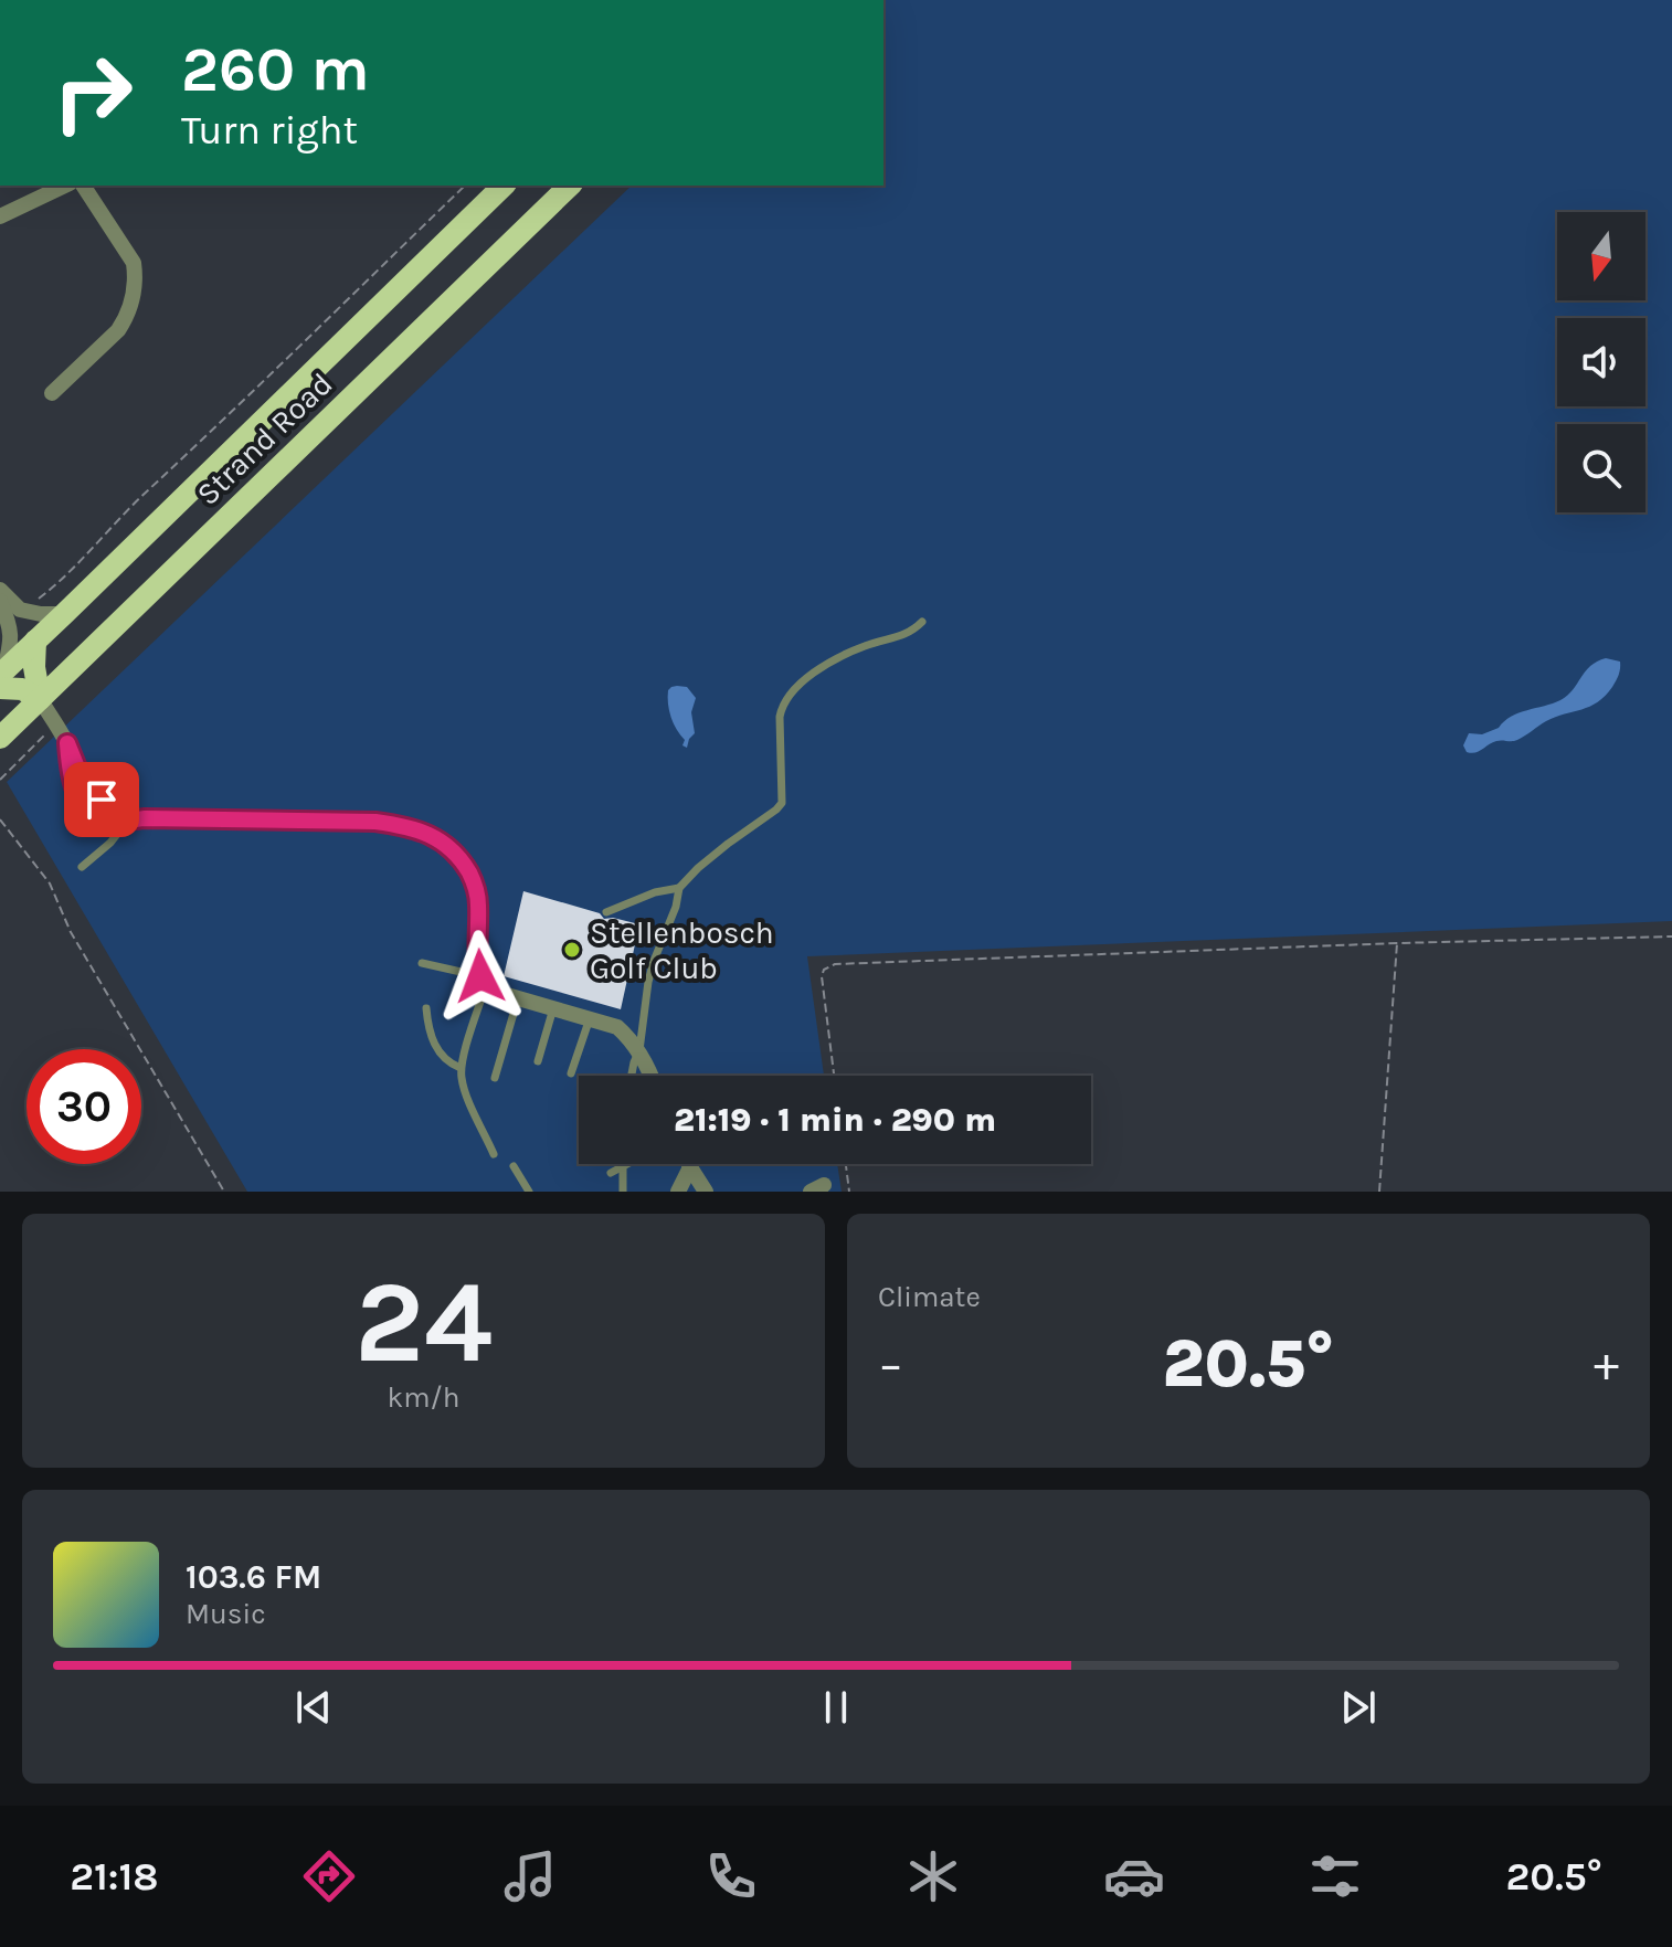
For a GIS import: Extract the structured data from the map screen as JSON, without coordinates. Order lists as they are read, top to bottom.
{
  "streets": {
    "main road": ["Strand Road"]
  },
  "places": ["Stellenbosch Golf Club"],
  "north": "bottom",
  "page": {
    "turn": ["260 m", "Turn right"],
    "limit": "30",
    "trip": "21:19 · 1 min · 290 m",
    "tile": [
      ["24", "km/h"],
      "Climate"
    ],
    "heat": ["−", "20.5°", "+"],
    "song": ["103.6 FM", "Music"],
    "tabs": ["21:18", "20.5°"]
  }
}
